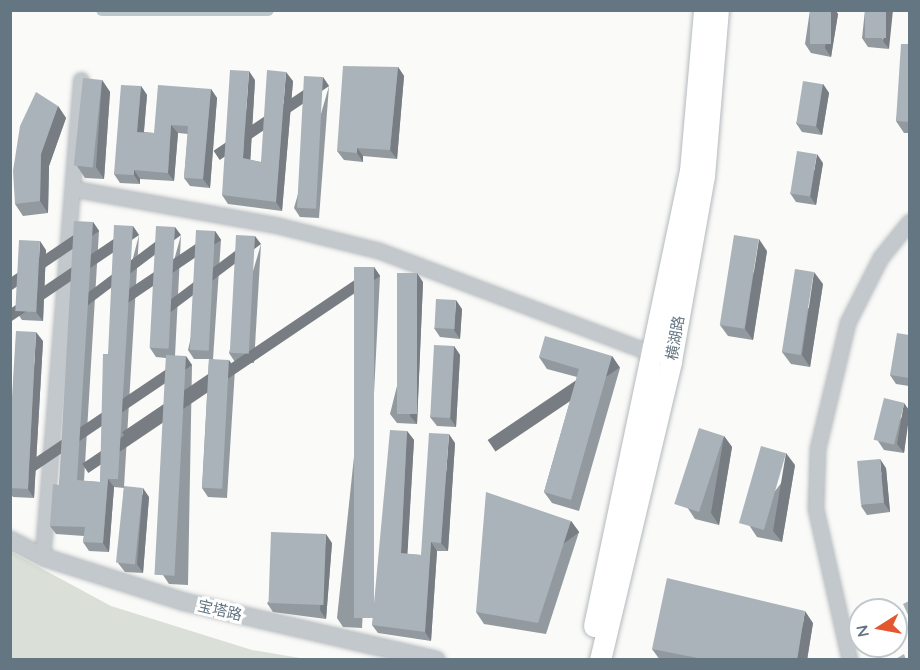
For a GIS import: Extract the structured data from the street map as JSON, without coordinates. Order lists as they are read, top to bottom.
{
  "streets": {
    "highway": ["横湖路"],
    "street": ["宝塔路"]
  },
  "north": "left"
}
